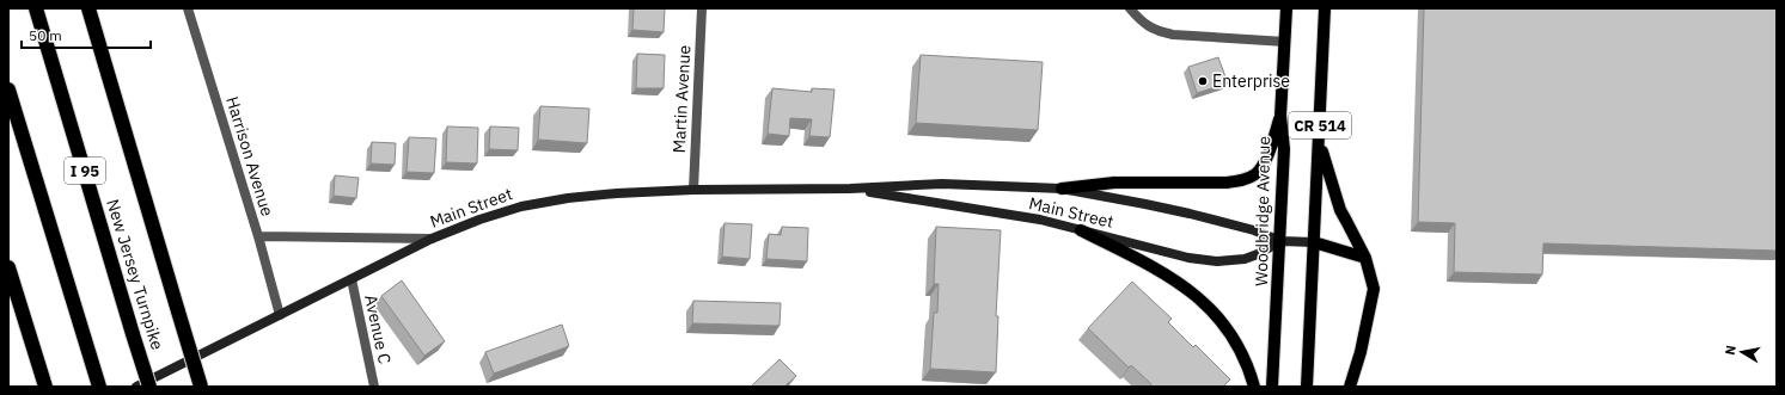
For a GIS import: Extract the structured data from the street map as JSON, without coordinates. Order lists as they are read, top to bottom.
{
  "streets": {
    "highway": ["I 95", "New Jersey Turnpike"],
    "main road": ["CR 514", "Main Street", "Woodbridge Avenue"],
    "street": ["Martin Avenue", "Harrison Avenue", "Avenue C"]
  },
  "crossings": [
    ["Martin Avenue", "Main Street"],
    ["CR 514", "Main Street"],
    ["Harrison Avenue", "Main Street"],
    ["Main Street", "Woodbridge Avenue"],
    ["Main Street", "Avenue C"]
  ],
  "places": ["Enterprise"],
  "scale_bar": "50 m",
  "north": "left"
}
